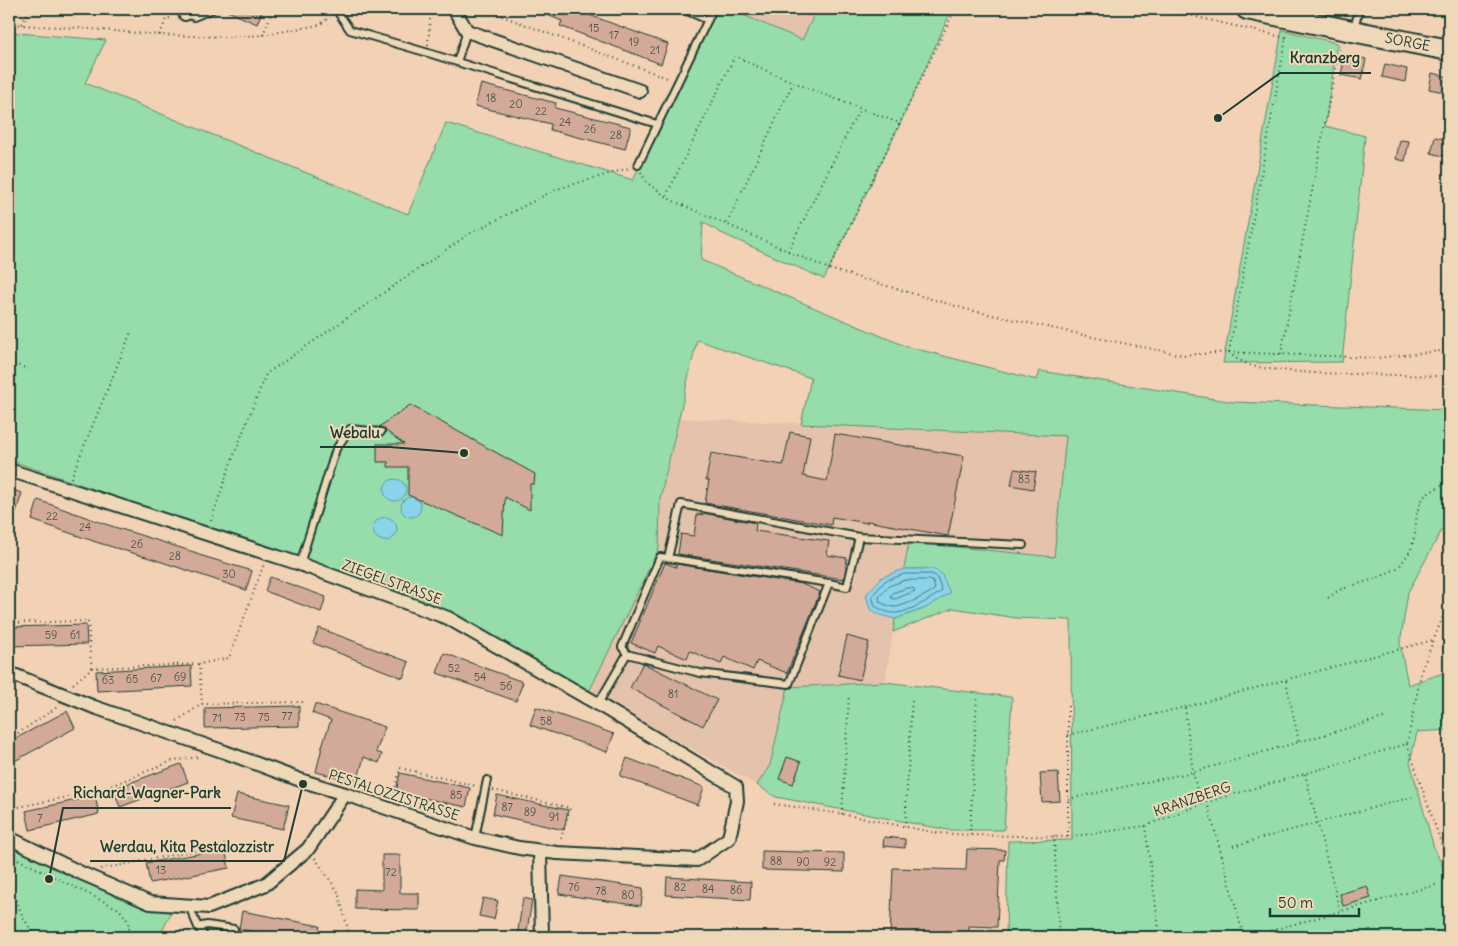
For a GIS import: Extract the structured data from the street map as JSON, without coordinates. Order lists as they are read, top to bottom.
{
  "streets": {
    "main road": ["SORGE"],
    "street": ["ZIEGELSTRASSE", "PESTALOZZISTRASSE"],
    "path": ["KRANZBERG"]
  },
  "crossings": [
    ["ZIEGELSTRASSE", "PESTALOZZISTRASSE"]
  ],
  "places": [
    "Kranzberg",
    "Webalu",
    "Werdau, Kita Pestalozzistr",
    "Richard-Wagner-Park"
  ],
  "house_numbers": [
    "15",
    "17",
    "19",
    "21",
    "18",
    "20",
    "22",
    "24",
    "26",
    "28",
    "83",
    "22",
    "24",
    "26",
    "28",
    "30",
    "59",
    "61",
    "52",
    "69",
    "54",
    "67",
    "65",
    "63",
    "56",
    "81",
    "77",
    "73",
    "75",
    "71",
    "58",
    "85",
    "87",
    "89",
    "91",
    "7",
    "88",
    "90",
    "92",
    "13",
    "72",
    "76",
    "82",
    "84",
    "86",
    "78",
    "80"
  ],
  "scale_bar": "50 m"
}
